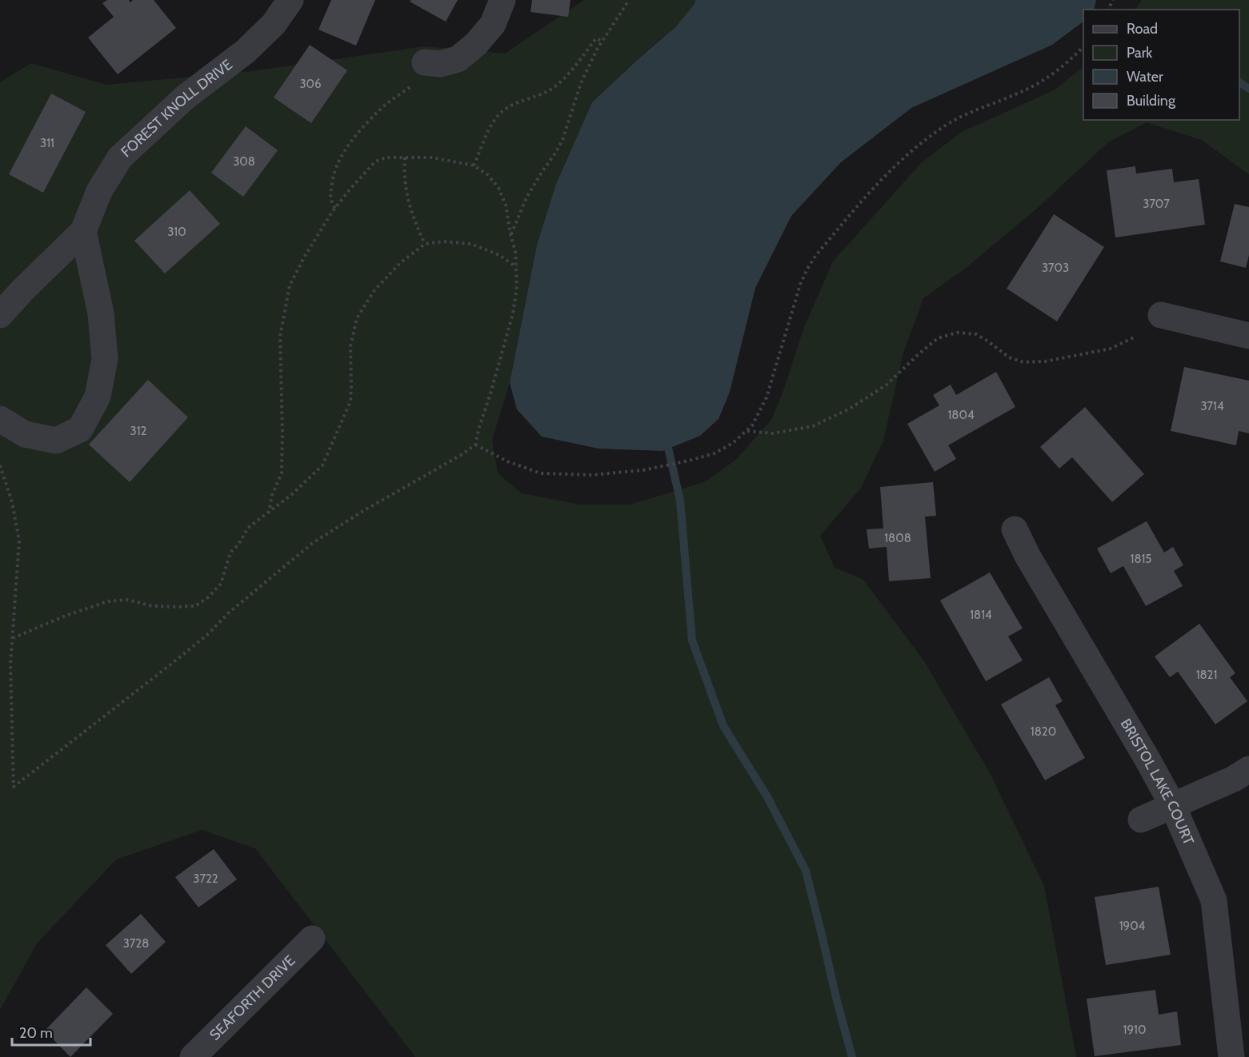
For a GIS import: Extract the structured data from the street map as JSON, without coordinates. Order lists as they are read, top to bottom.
{
  "streets": {
    "street": ["FOREST KNOLL DRIVE", "BRISTOL LAKE COURT", "SEAFORTH DRIVE"]
  },
  "house_numbers": [
    "306",
    "311",
    "308",
    "3707",
    "310",
    "3703",
    "3714",
    "1804",
    "312",
    "1808",
    "1815",
    "1814",
    "1821",
    "1820",
    "3722",
    "1904",
    "3728",
    "1910"
  ],
  "legend": [
    "Road",
    "Park",
    "Water",
    "Building"
  ],
  "scale_bar": "20 m"
}
